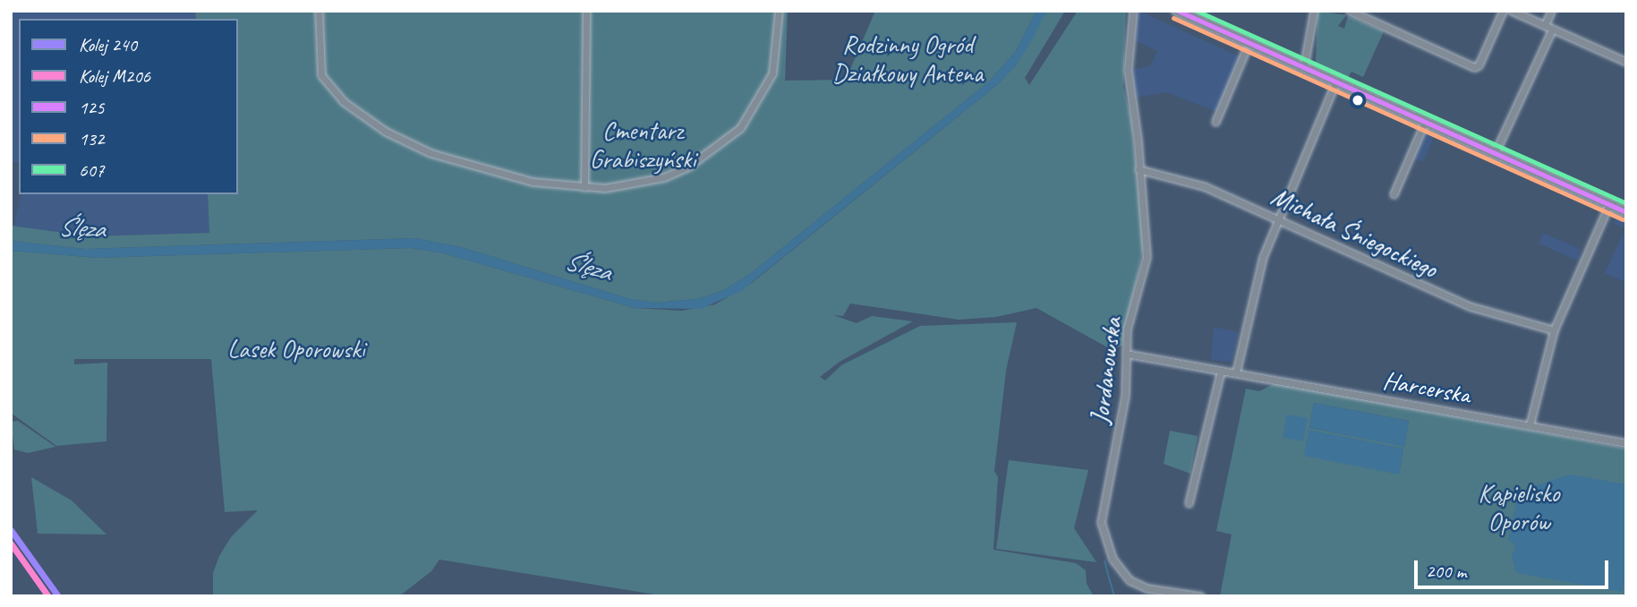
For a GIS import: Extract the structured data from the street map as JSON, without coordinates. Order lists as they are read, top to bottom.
{
  "streets": {
    "street": ["Michała Śniegockiego", "Jordanowska", "Harcerska"]
  },
  "crossings": [
    ["Michała Śniegockiego", "Jordanowska"],
    ["Jordanowska", "Harcerska"]
  ],
  "water": ["Ślęza"],
  "parks": [
    "Rodzinny Ogród Działkowy Antena",
    "Cmentarz Grabiszyński",
    "Lasek Oporowski",
    "Kąpielisko Oporów"
  ],
  "lines": [
    "transit line 125",
    "transit line 607",
    "transit line 132",
    "rail line 240",
    "rail line M206"
  ],
  "legend": [
    "Kolej 240",
    "Kolej M206",
    "125",
    "132",
    "607"
  ],
  "scale_bar": "200 m"
}
